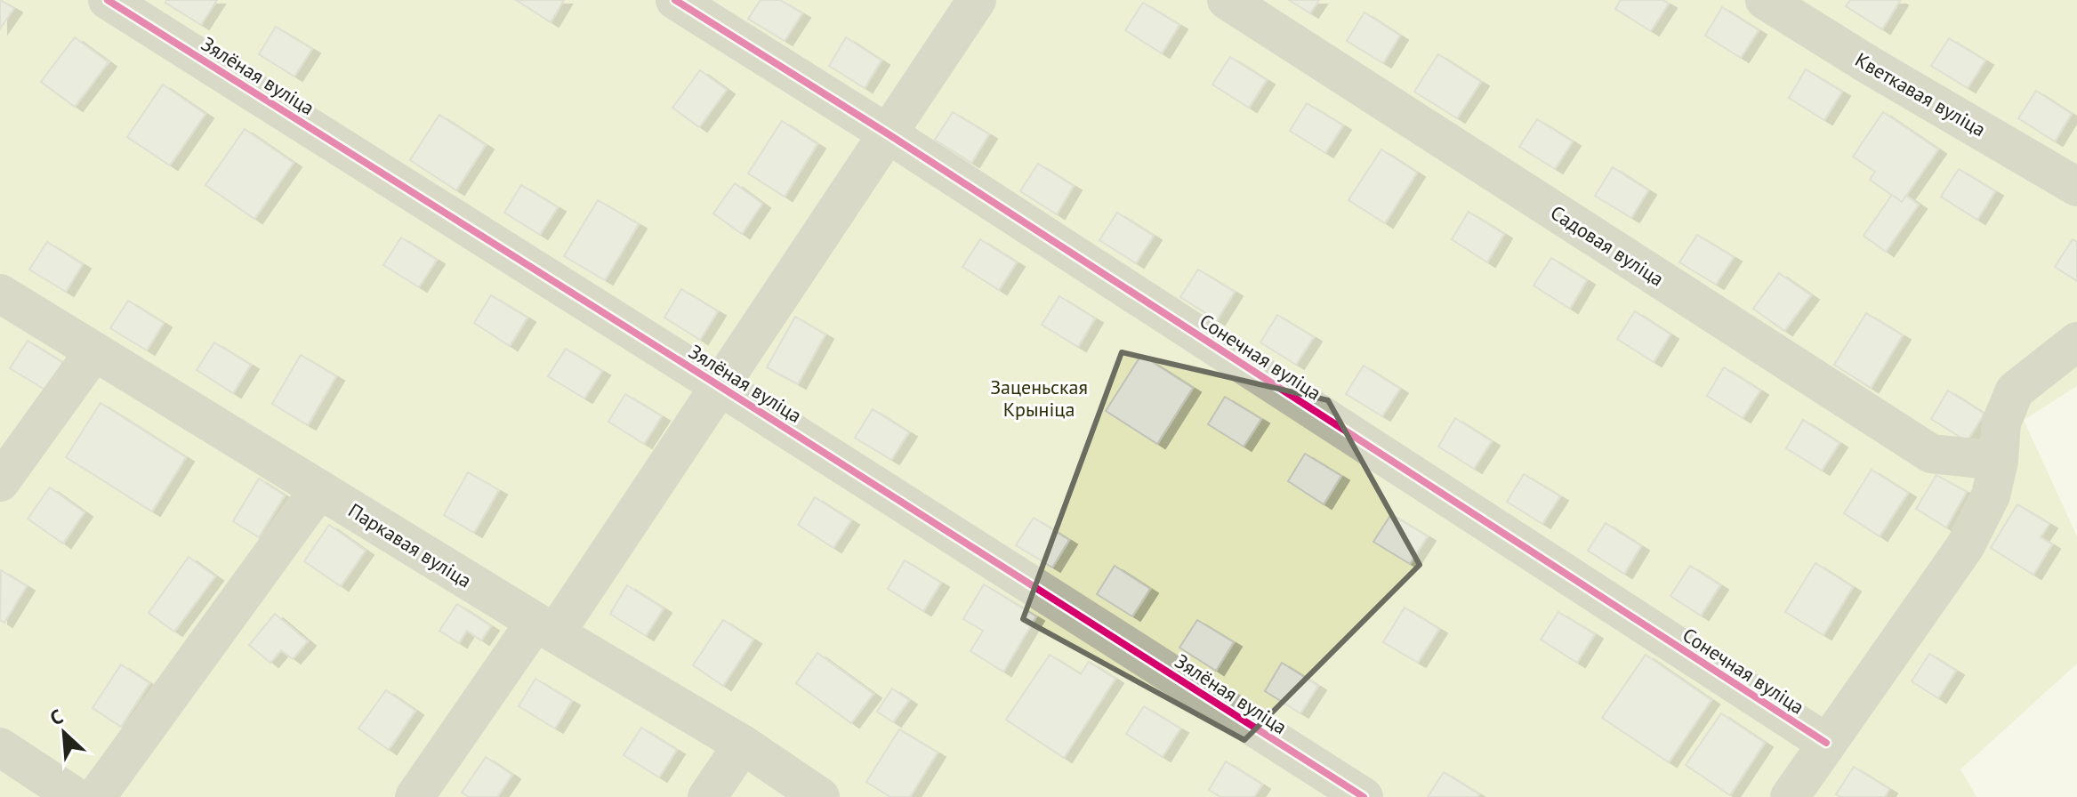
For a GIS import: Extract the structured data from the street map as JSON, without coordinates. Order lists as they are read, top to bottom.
{
  "streets": {
    "street": [
      "Зялёная вуліца",
      "Кветкавая вуліца",
      "Садовая вуліца",
      "Сонечная вуліца",
      "Паркавая вуліца"
    ]
  },
  "parks": ["Заценьская Крыніца"],
  "north": "top left"
}
